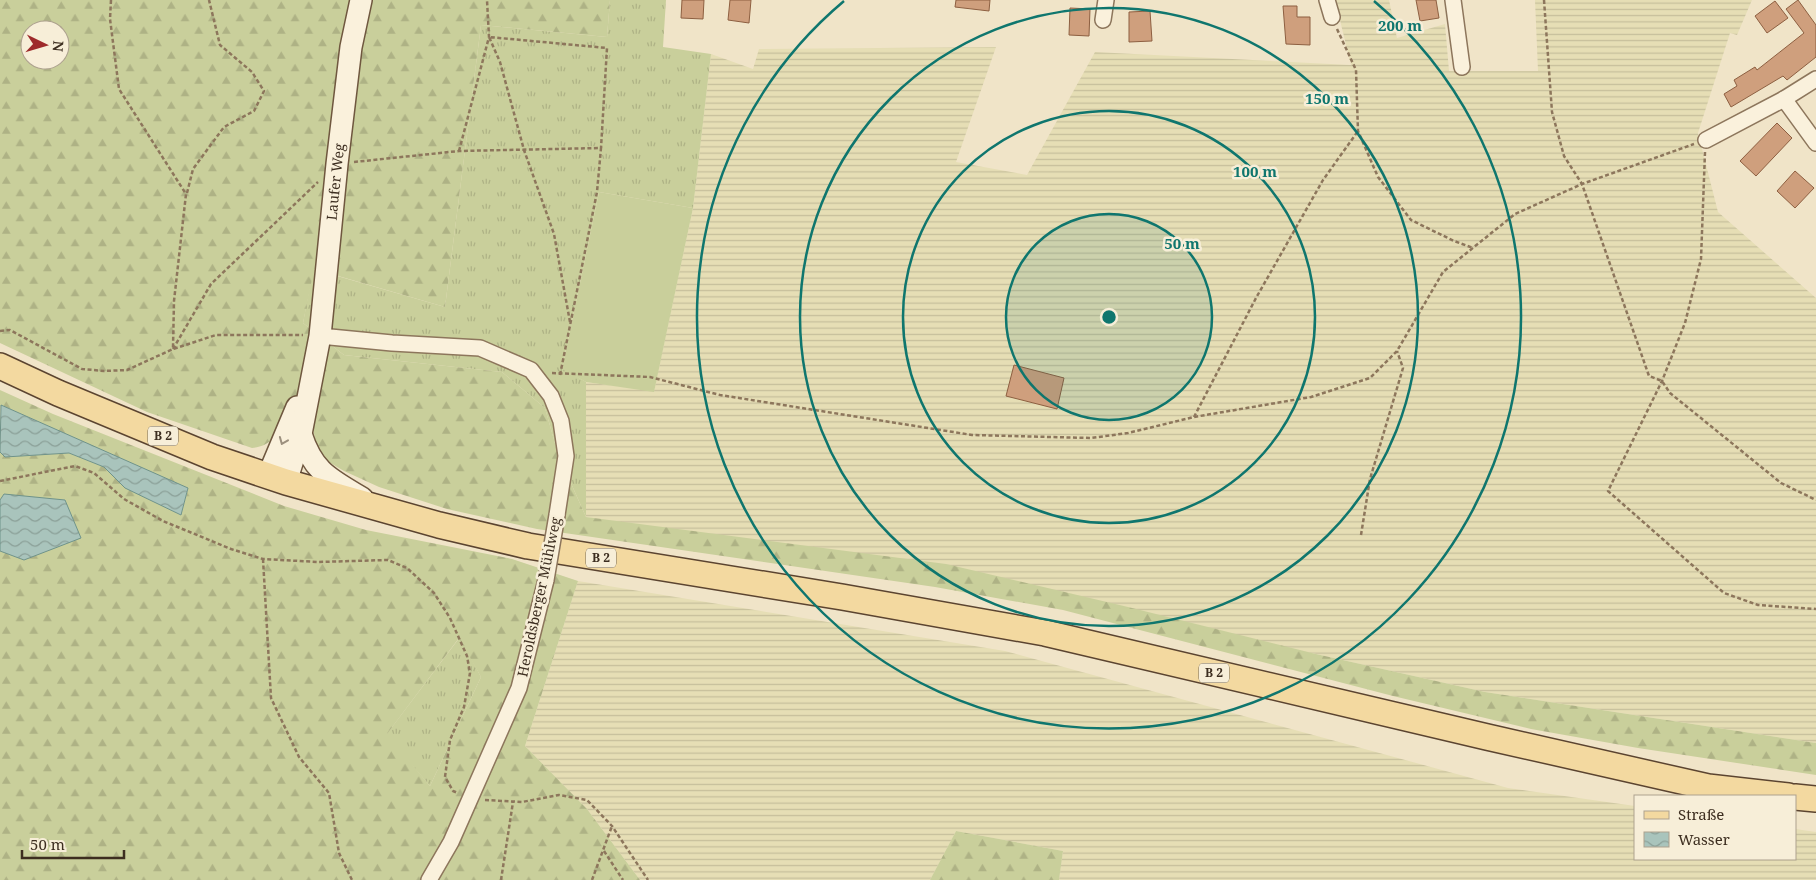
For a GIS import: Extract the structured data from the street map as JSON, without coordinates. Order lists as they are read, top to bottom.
{
  "streets": {
    "main road": ["B 2"],
    "street": ["Laufer Weg", "Heroldsberger Mühlweg"]
  },
  "crossings": [
    ["Laufer Weg", "B 2"],
    ["Laufer Weg", "Heroldsberger Mühlweg"]
  ],
  "legend": ["Straße", "Wasser"],
  "scale_bar": "50 m",
  "north": "right",
  "rings": [
    "200 m",
    "150 m",
    "100 m",
    "50 m"
  ]
}
